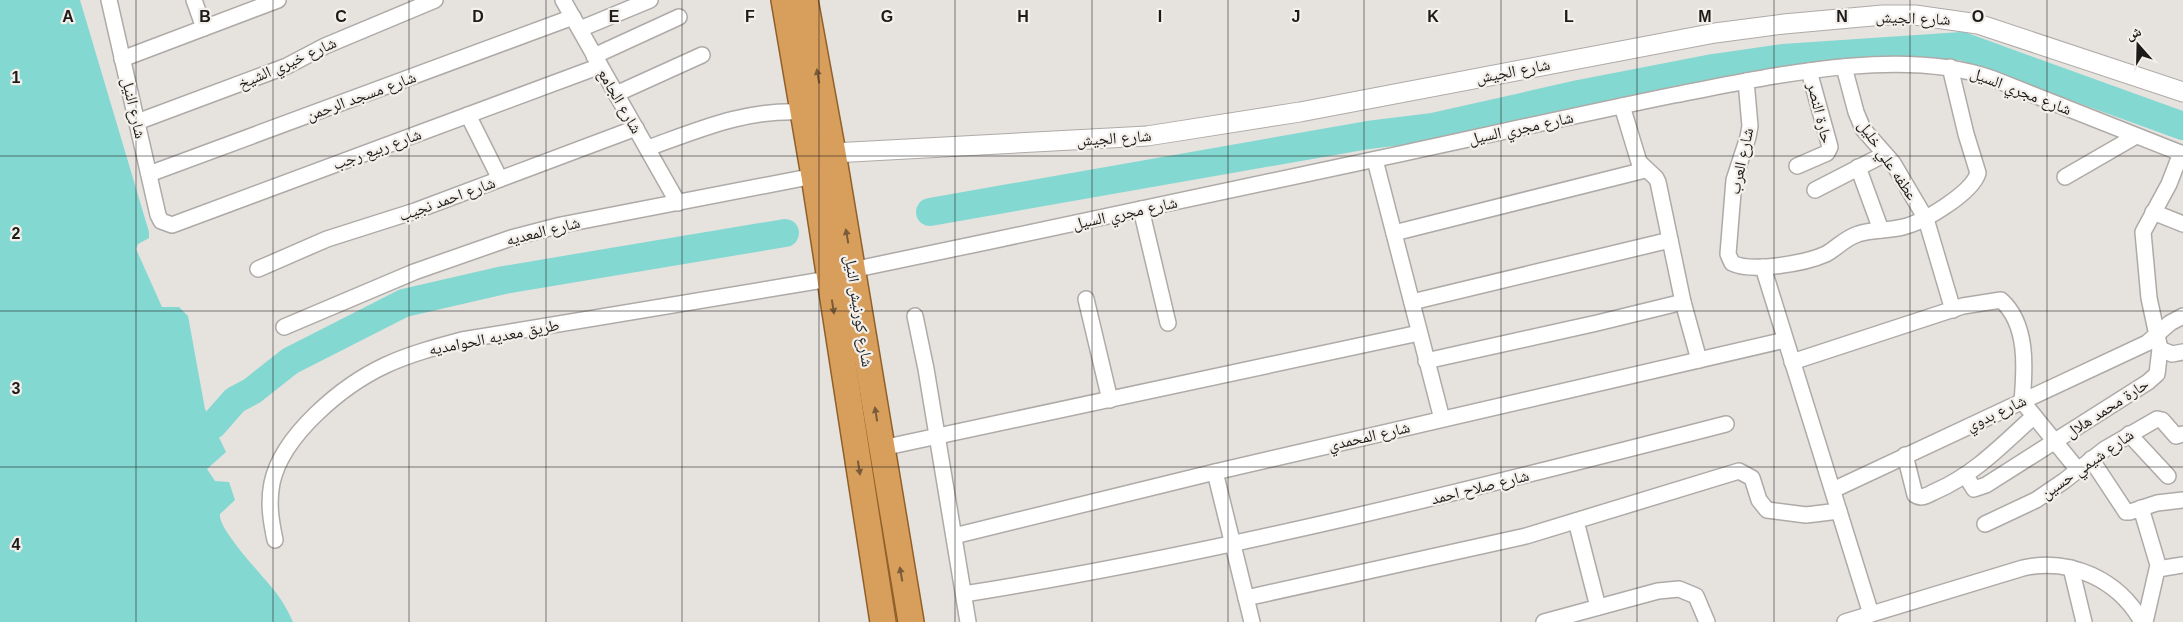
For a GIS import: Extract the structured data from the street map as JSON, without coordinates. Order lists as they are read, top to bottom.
{
  "streets": {
    "highway": ["شارع كورنيش النيل"],
    "street": [
      "شارع الجيش",
      "شارع خيري الشيخ",
      "شارع مجري السيل",
      "شارع مسجد الرحمن",
      "شارع الجامع",
      "شارع النيل",
      "حارة النصر",
      "شارع ربيع رجب",
      "عطفه علي خليل",
      "شارع العرب",
      "شارع احمد نجيب",
      "شارع المعديه",
      "طريق معديه الحوامديه",
      "حارة محمد هلال",
      "شارع بدوي",
      "شارع المحمدي",
      "شارع شيمي حسين",
      "شارع صلاح احمد"
    ]
  },
  "crossings": [
    ["شارع الجيش", "شارع كورنيش النيل"],
    ["شارع خيري الشيخ", "شارع النيل"],
    ["شارع مجري السيل", "حارة النصر"],
    ["شارع مجري السيل", "عطفه علي خليل"],
    ["شارع مجري السيل", "شارع العرب"],
    ["شارع مجري السيل", "شارع كورنيش النيل"],
    ["شارع مجري السيل", "حارة محمد هلال"],
    ["شارع مسجد الرحمن", "شارع الجامع"],
    ["شارع مسجد الرحمن", "شارع النيل"],
    ["شارع الجامع", "شارع ربيع رجب"],
    ["شارع الجامع", "شارع احمد نجيب"],
    ["شارع الجامع", "شارع المعديه"],
    ["شارع النيل", "شارع ربيع رجب"],
    ["شارع المعديه", "شارع كورنيش النيل"],
    ["شارع كورنيش النيل", "طريق معديه الحوامديه"],
    ["حارة محمد هلال", "شارع بدوي"]
  ],
  "north": "top",
  "grid": {
    "columns": [
      "A",
      "B",
      "C",
      "D",
      "E",
      "F",
      "G",
      "H",
      "I",
      "J",
      "K",
      "L",
      "M",
      "N",
      "O"
    ],
    "rows": [
      "1",
      "2",
      "3",
      "4"
    ]
  }
}
